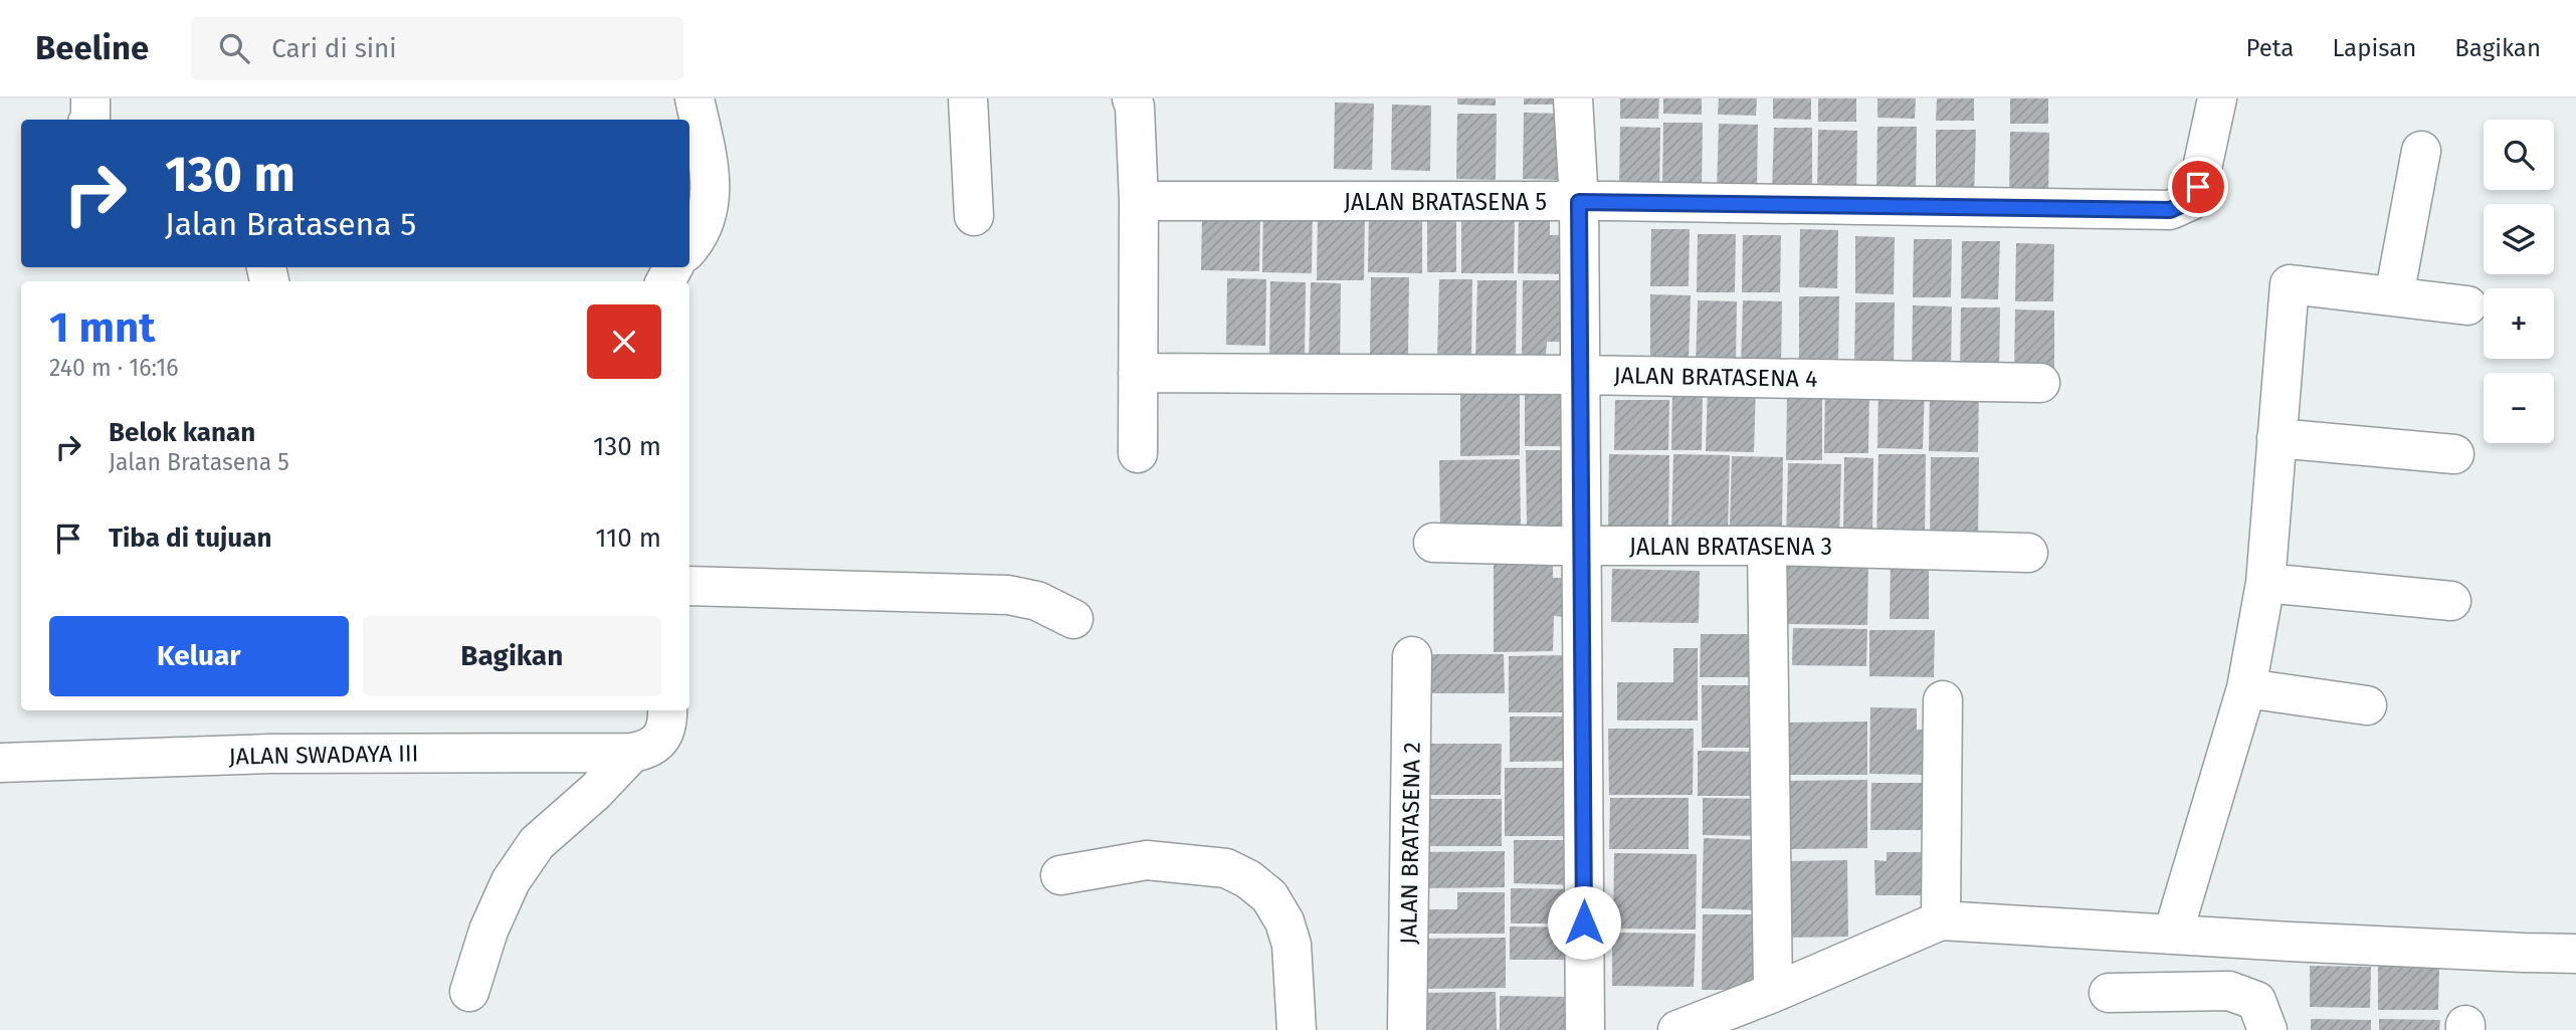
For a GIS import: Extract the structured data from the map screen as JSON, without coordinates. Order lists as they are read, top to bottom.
{
  "streets": {
    "street": [
      "JALAN BRATASENA 5",
      "JALAN BRATASENA 4",
      "JALAN BRATASENA 3",
      "JALAN SWADAYA III",
      "JALAN BRATASENA 2"
    ]
  },
  "page": {
    "header": "Beeline",
    "search": "Cari di sini",
    "nav": ["Peta", "Lapisan", "Bagikan"],
    "map_buttons": ["+", "−"],
    "turn": ["130 m", "Jalan Bratasena 5"],
    "heading": ["1 mnt", "240 m · 16:16"],
    "list": [
      {
        "name": "Belok kanan",
        "note": "Jalan Bratasena 5",
        "value": "130 m"
      },
      {
        "name": "Tiba di tujuan",
        "value": "110 m"
      }
    ],
    "buttons": ["Keluar", "Bagikan"]
  }
}
